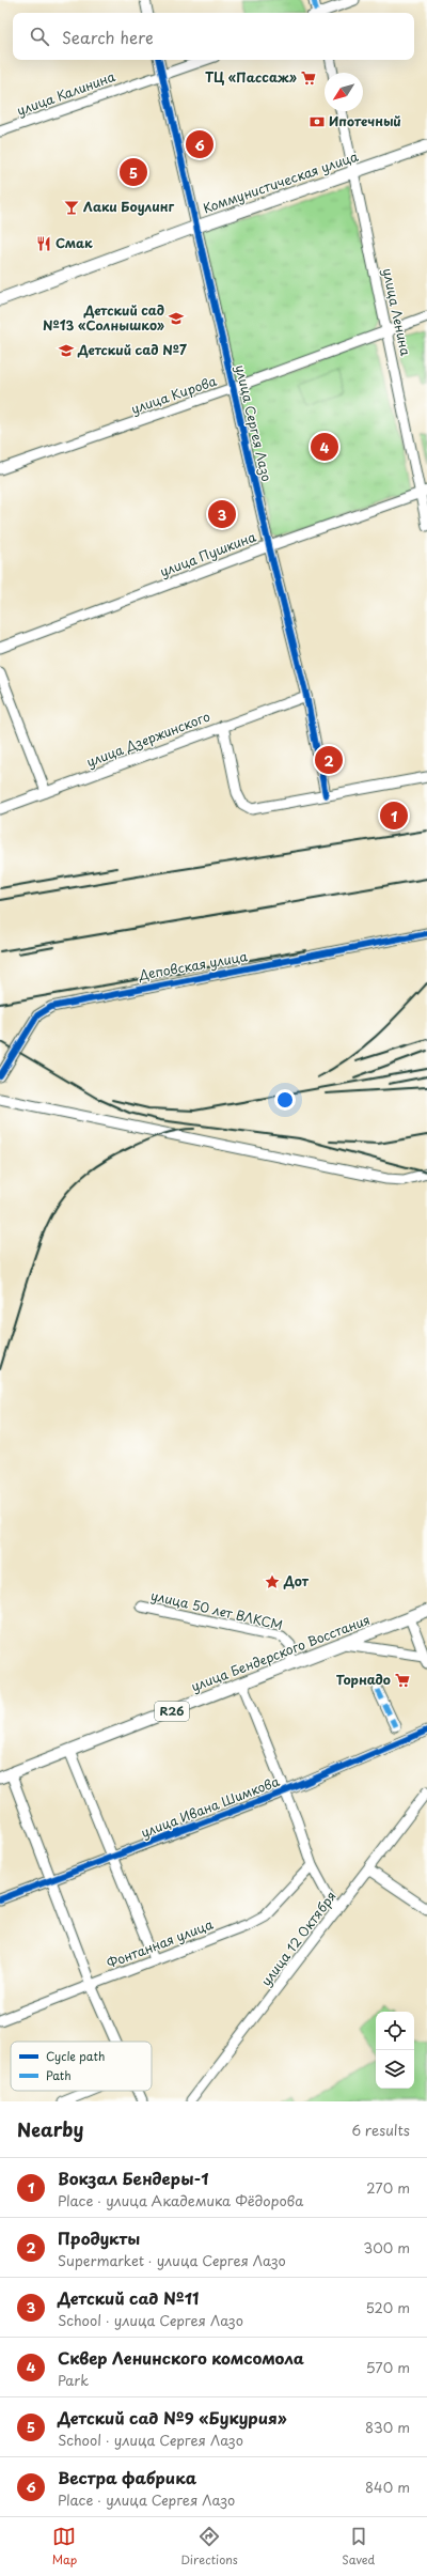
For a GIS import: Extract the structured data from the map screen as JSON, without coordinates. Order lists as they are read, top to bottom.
{
  "streets": {
    "main road": ["Коммунистическая улица", "улица Бендерского Восстания", "R26"],
    "street": [
      "улица Калинина",
      "улица Ленина",
      "улица Кирова",
      "улица Сергея Лазо",
      "улица Пушкина",
      "улица Дзержинского",
      "Деповская улица",
      "улица 50 лет ВЛКСМ",
      "улица Ивана Шимкова",
      "улица 12 Октября",
      "Фонтанная улица"
    ]
  },
  "crossings": [
    ["улица Калинина", "улица Сергея Лазо"],
    ["Коммунистическая улица", "улица Ленина"],
    ["Коммунистическая улица", "улица Сергея Лазо"],
    ["улица Ленина", "улица Кирова"],
    ["улица Ленина", "улица Пушкина"],
    ["улица Кирова", "улица Сергея Лазо"],
    ["улица Сергея Лазо", "улица Пушкина"],
    ["улица Сергея Лазо", "улица Дзержинского"],
    ["улица 50 лет ВЛКСМ", "улица Бендерского Восстания"]
  ],
  "places": {
    "supermarket": ["ТЦ «Пассаж»", "Торнадо"],
    "bank": ["Ипотечный"],
    "bar": ["Лаки Боулинг"],
    "restaurant": ["Смак"],
    "school or university": ["Детский сад №13 «Солнышко»", "Детский сад №7"],
    "place": ["Дот"]
  },
  "legend": ["Cycle path", "Path"],
  "north": "bottom left",
  "page": {
    "search": "Search here",
    "pins": [
      "6",
      "5",
      "4",
      "3",
      "2",
      "1"
    ],
    "heading": ["Nearby", "6 results"],
    "list": [
      {
        "mark": "1",
        "name": "Вокзал Бендеры-1",
        "note": "Place · улица Академика Фёдорова",
        "value": "270 m"
      },
      {
        "mark": "2",
        "name": "Продукты",
        "note": "Supermarket · улица Сергея Лазо",
        "value": "300 m"
      },
      {
        "mark": "3",
        "name": "Детский сад №11",
        "note": "School · улица Сергея Лазо",
        "value": "520 m"
      },
      {
        "mark": "4",
        "name": "Сквер Ленинского комсомола",
        "note": "Park",
        "value": "570 m"
      },
      {
        "mark": "5",
        "name": "Детский сад №9 «Букурия»",
        "note": "School · улица Сергея Лазо",
        "value": "830 m"
      },
      {
        "mark": "6",
        "name": "Вестра фабрика",
        "note": "Place · улица Сергея Лазо",
        "value": "840 m"
      }
    ],
    "nav": ["Map", "Directions", "Saved"]
  }
}
